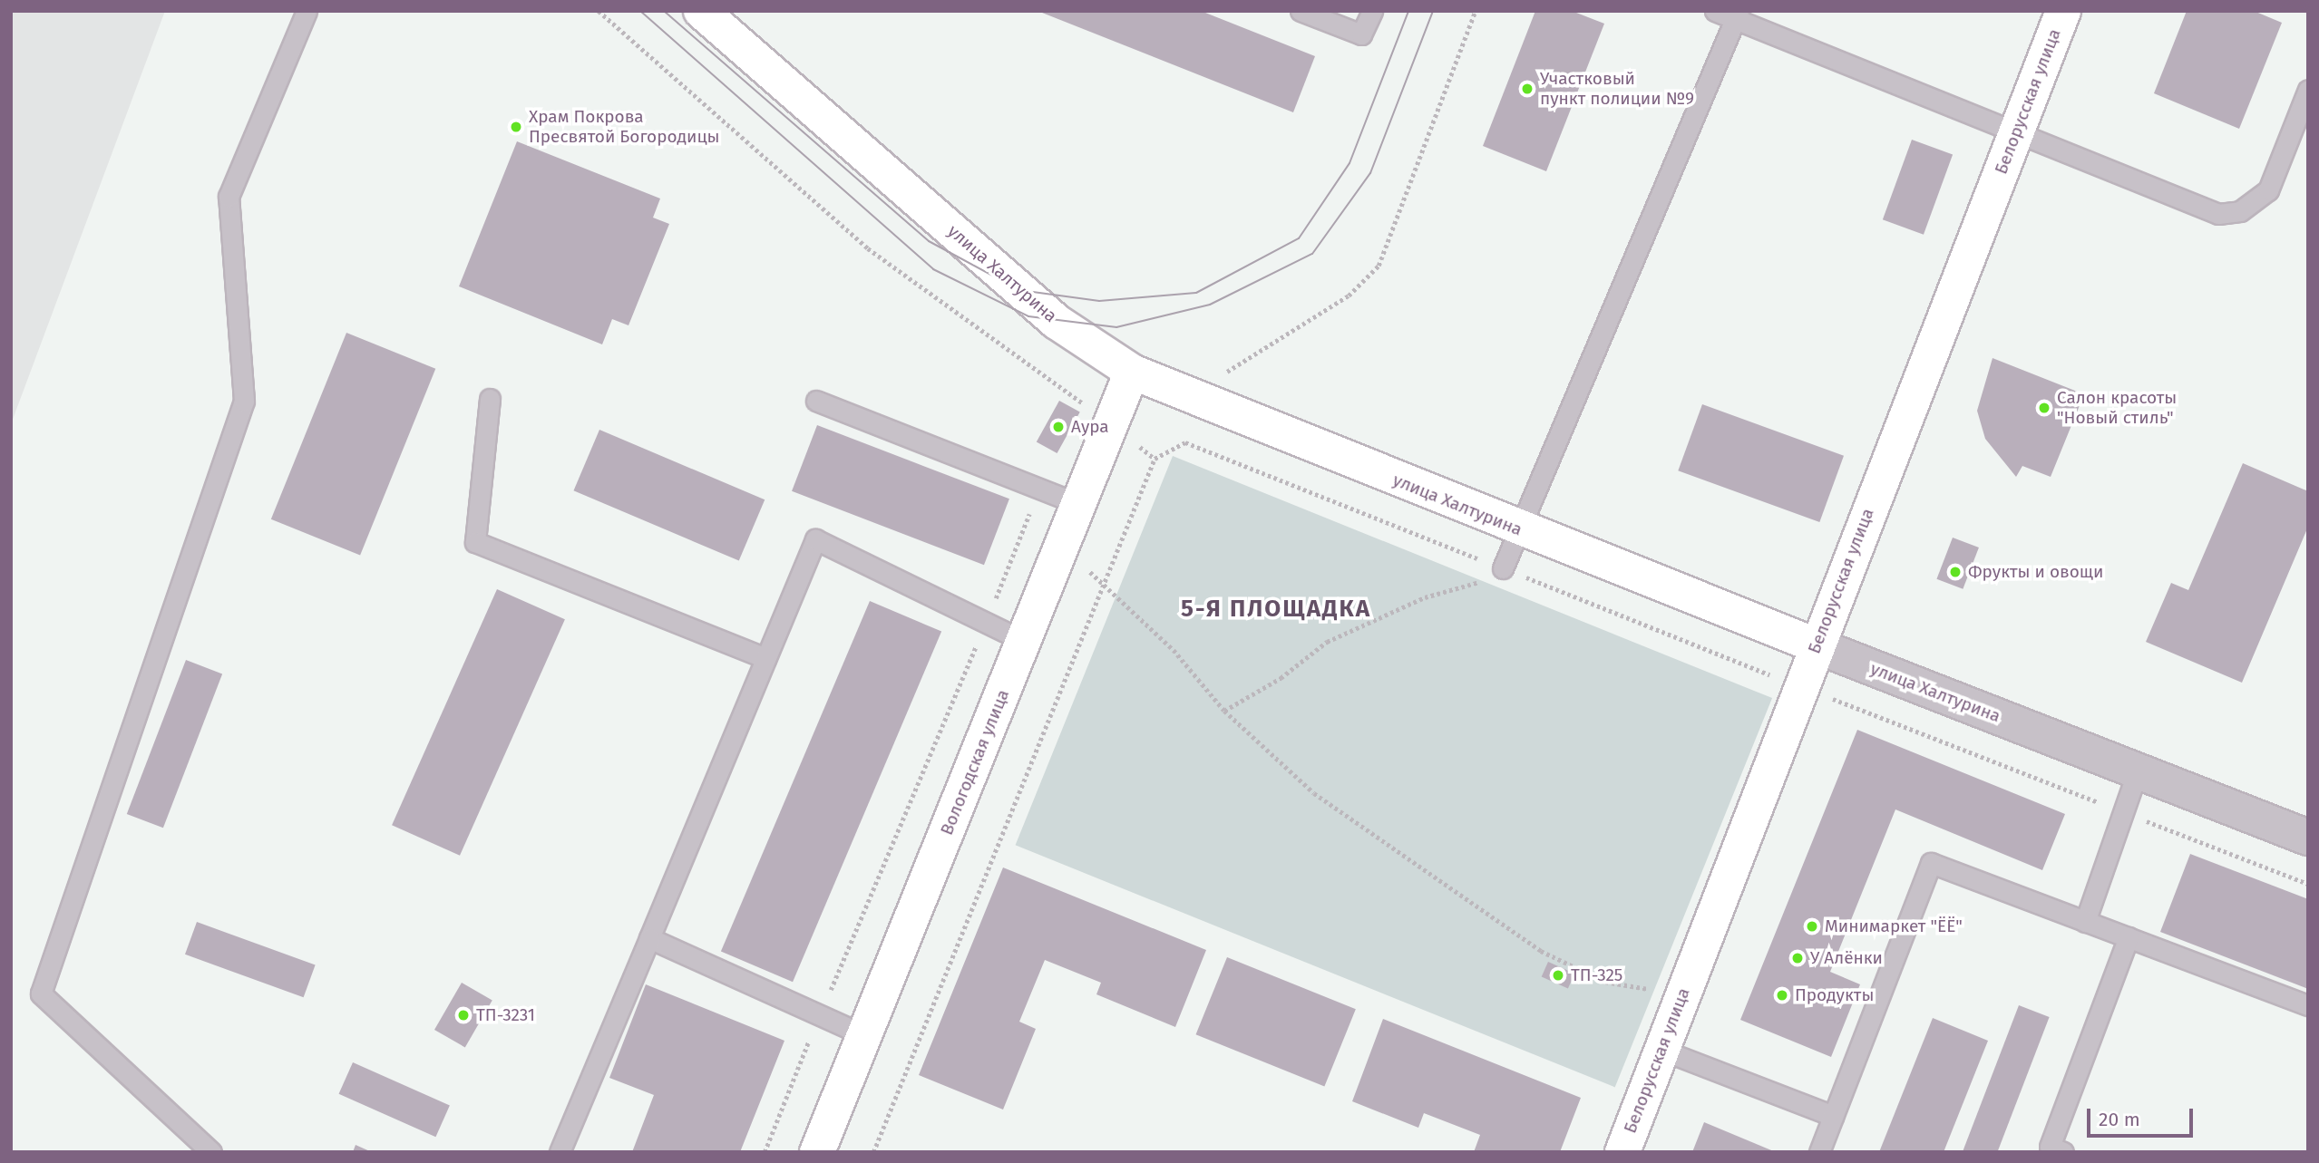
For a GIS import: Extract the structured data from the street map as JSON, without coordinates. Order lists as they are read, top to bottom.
{
  "streets": {
    "street": ["Белорусская улица", "улица Халтурина", "Вологодская улица"]
  },
  "crossings": [
    ["Белорусская улица", "улица Халтурина"],
    ["улица Халтурина", "Вологодская улица"]
  ],
  "districts": ["5-Я ПЛОЩАДКА"],
  "places": [
    "Участковый пункт полиции №9",
    "Храм Покрова Пресвятой Богородицы",
    "Салон красоты \"Новый стиль\"",
    "Аура",
    "Фрукты и овощи",
    "Минимаркет \"ЁЁ\"",
    "У Алёнки",
    "ТП-325",
    "Продукты",
    "ТП-3231"
  ],
  "scale_bar": "20 m"
}
